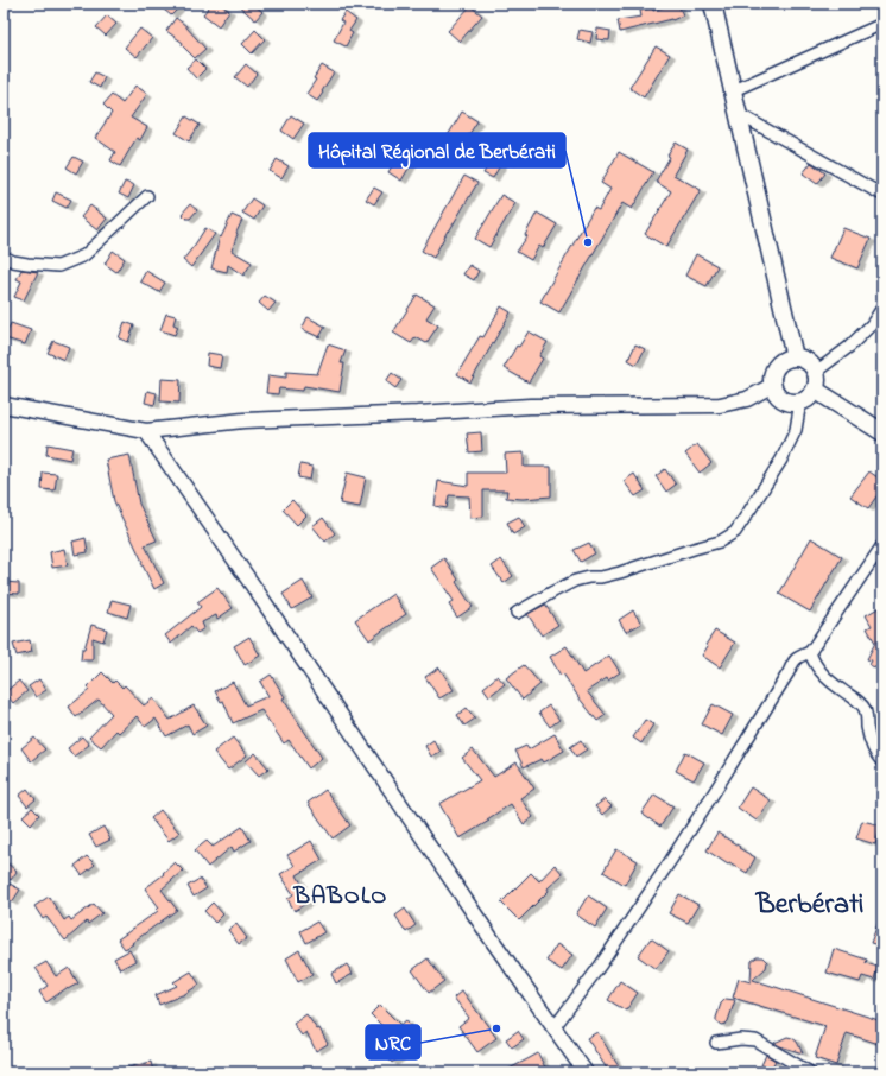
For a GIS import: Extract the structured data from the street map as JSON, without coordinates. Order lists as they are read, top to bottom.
{
  "districts": ["BABOLO", "Berbérati"],
  "places": ["Hôpital Régional de Berbérati", "NRC"]
}
